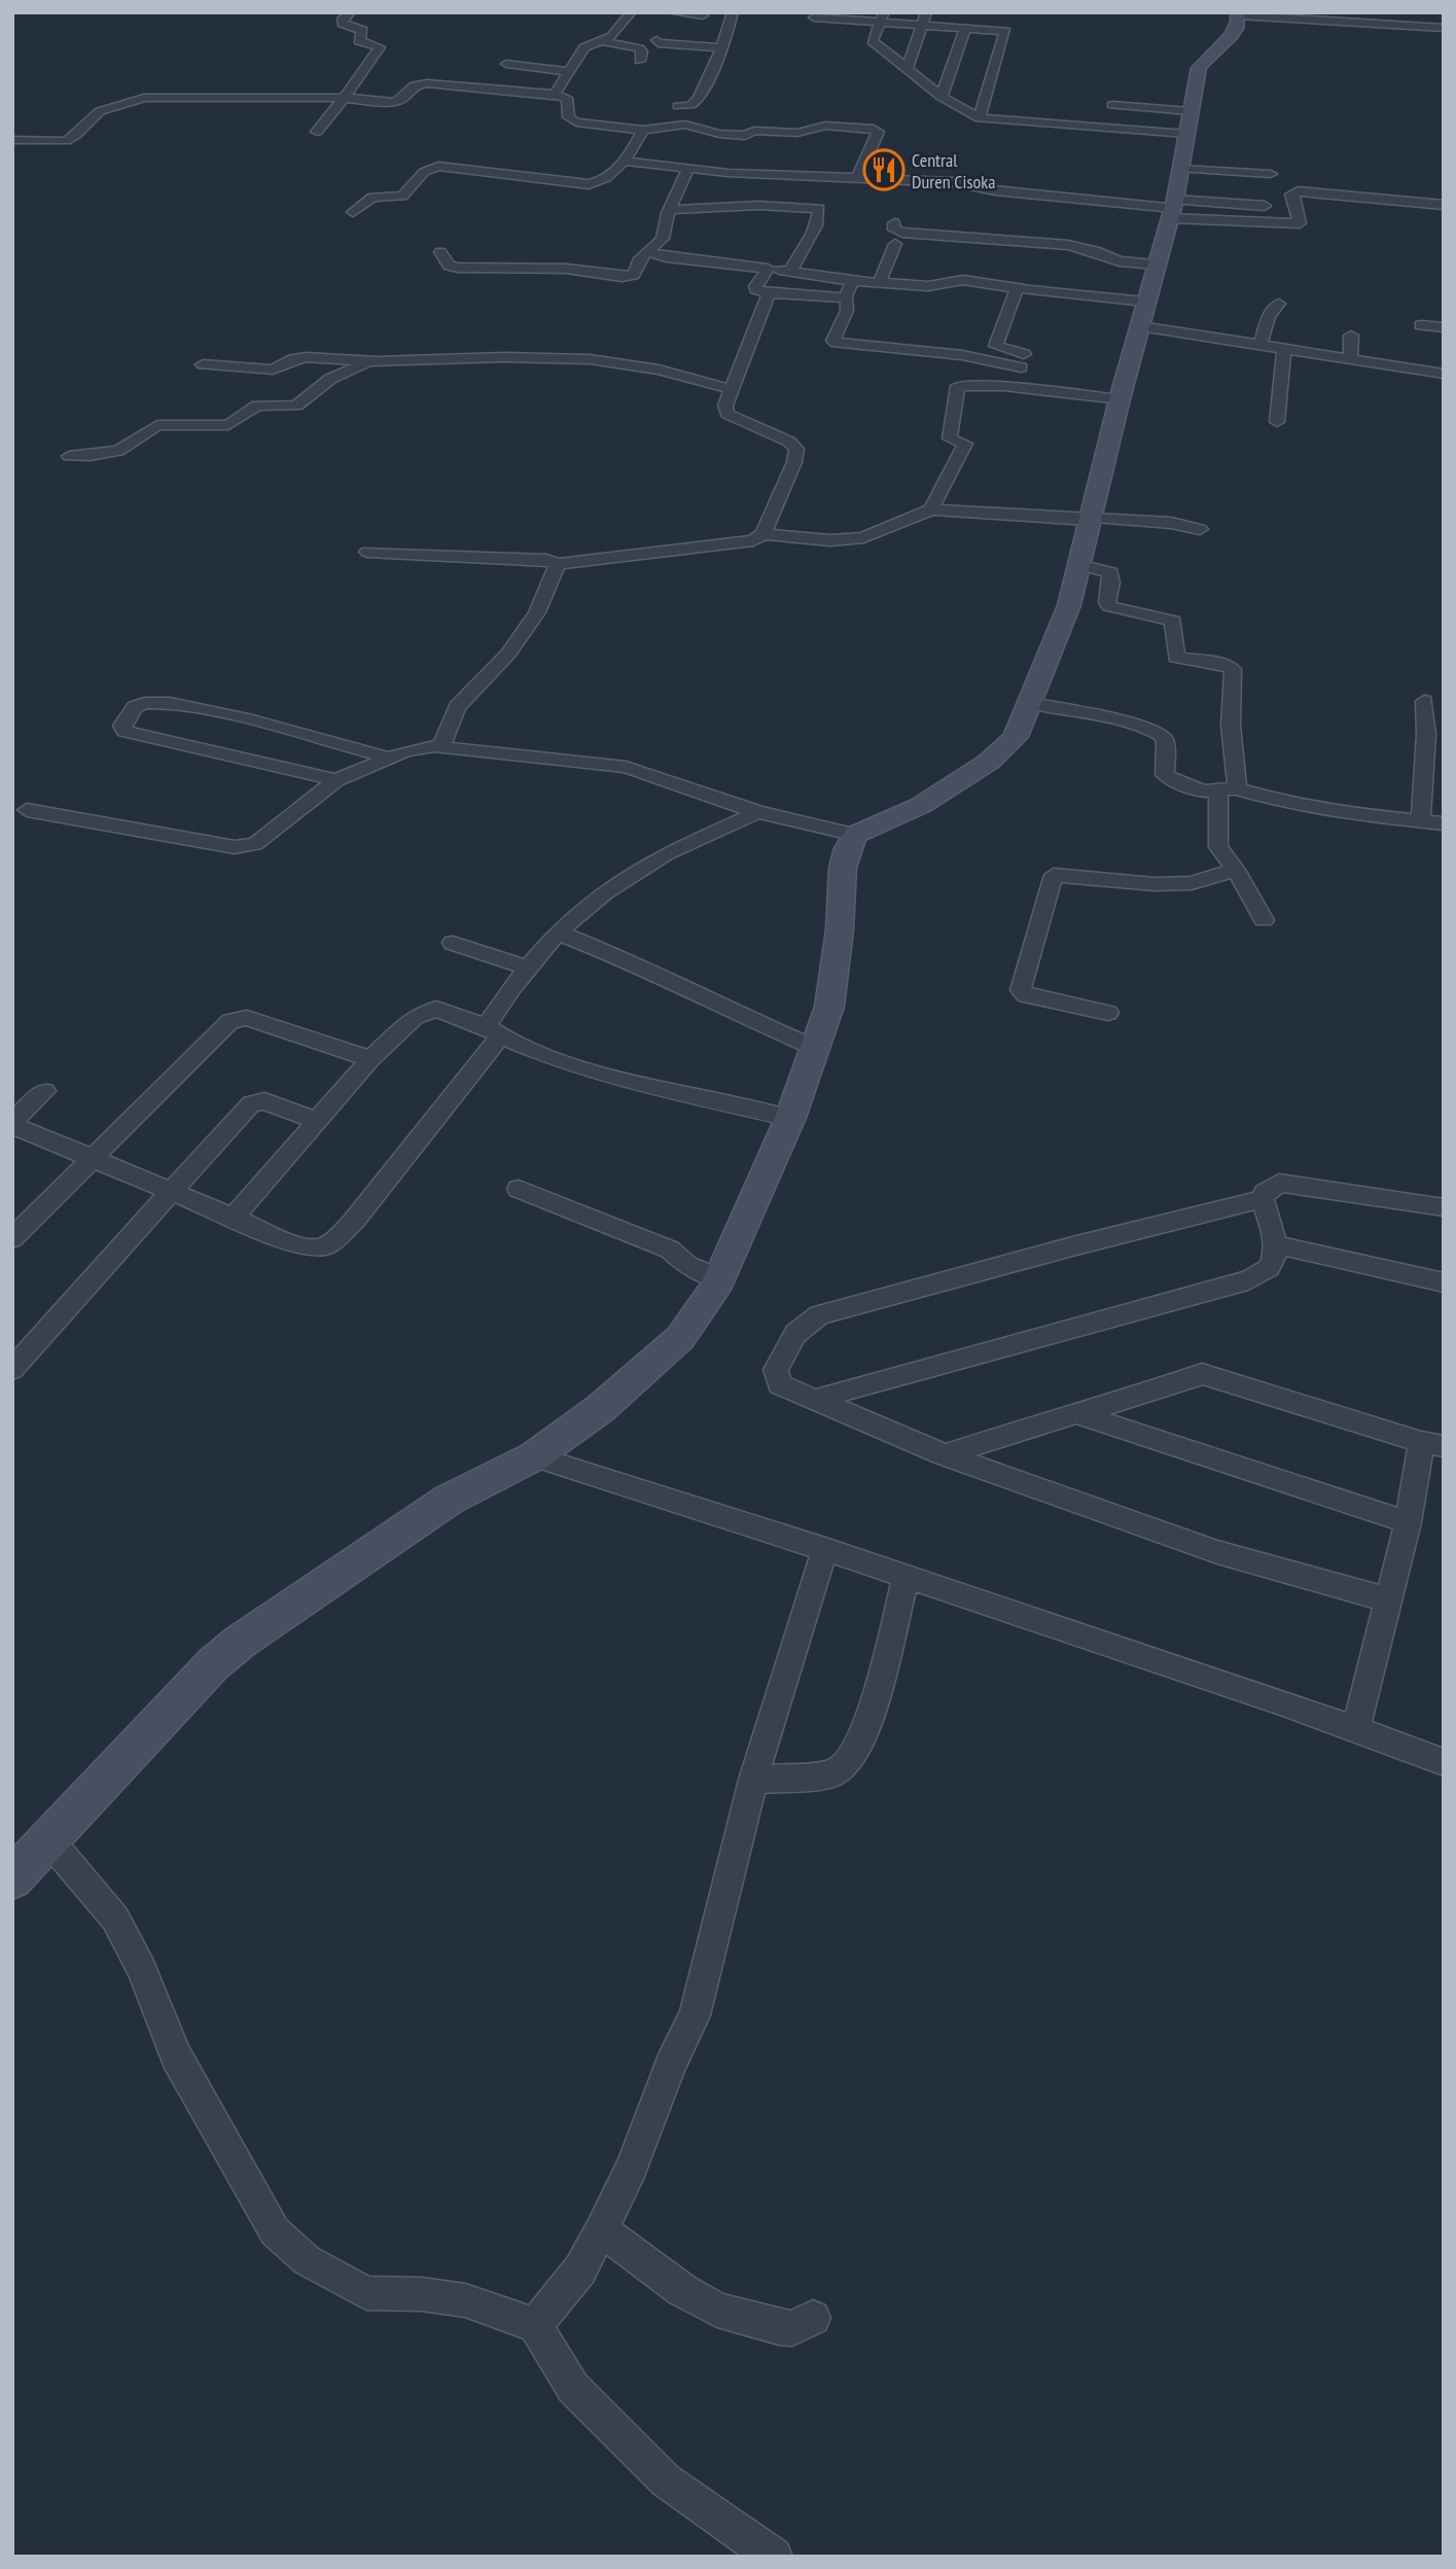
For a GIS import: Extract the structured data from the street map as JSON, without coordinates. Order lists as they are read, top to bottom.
{
  "places": {
    "restaurant": ["Central Duren Cisoka"]
  }
}
